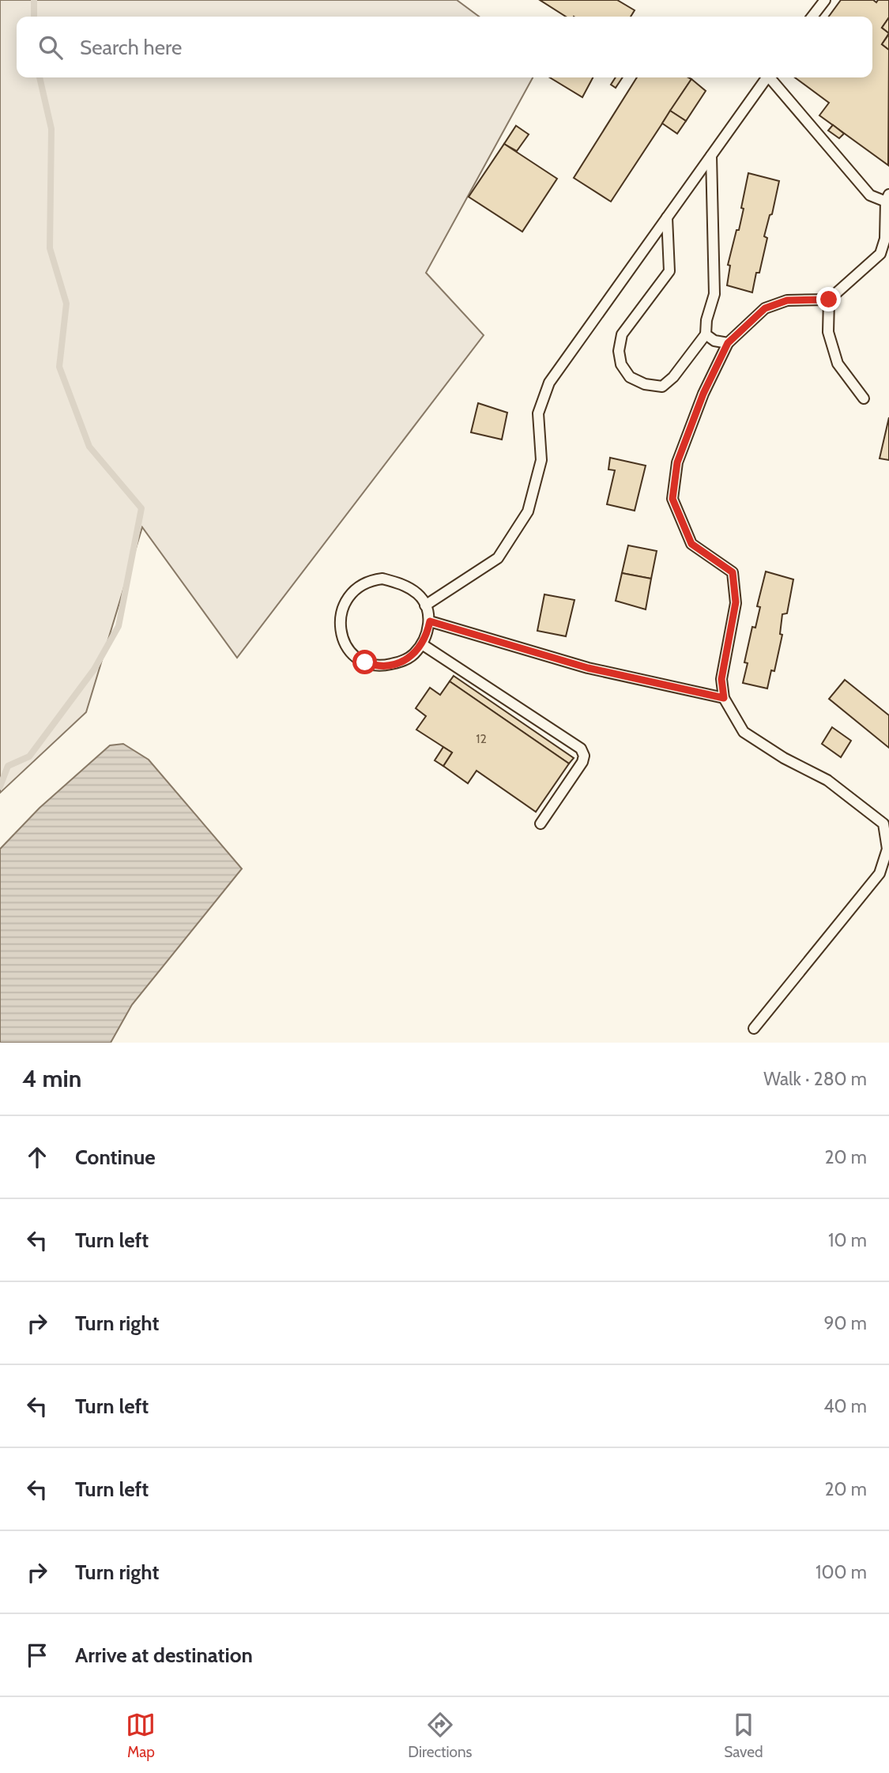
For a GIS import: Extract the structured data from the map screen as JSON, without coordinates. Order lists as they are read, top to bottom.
{
  "house_numbers": ["12"],
  "page": {
    "search": "Search here",
    "heading": ["4 min", "Walk · 280 m"],
    "list": [
      ["Continue", "20 m"],
      ["Turn left", "10 m"],
      ["Turn right", "90 m"],
      ["Turn left", "40 m"],
      ["Turn left", "20 m"],
      ["Turn right", "100 m"],
      "Arrive at destination"
    ],
    "nav": ["Map", "Directions", "Saved"]
  }
}
